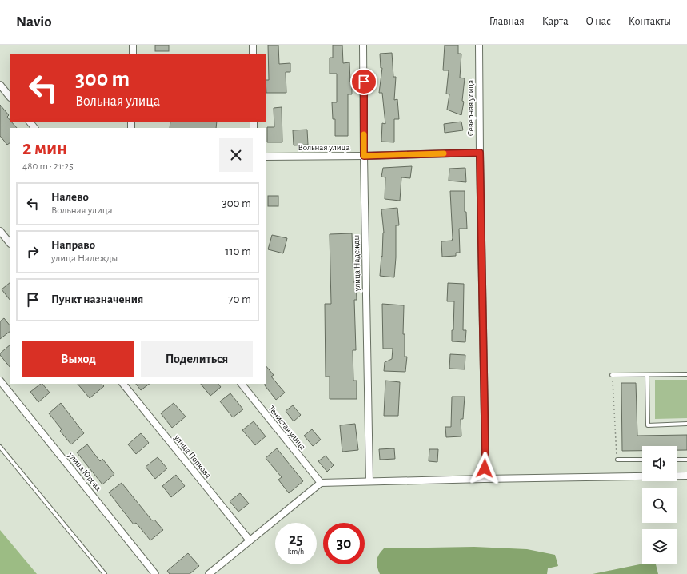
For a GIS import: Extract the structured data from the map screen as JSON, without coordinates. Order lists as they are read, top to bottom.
{
  "streets": {
    "street": [
      "Северная улица",
      "Вольная улица",
      "улица Надежды",
      "Тенистая улица",
      "улица Попкова",
      "улица Юрова"
    ]
  },
  "crossings": [
    ["Северная улица", "Вольная улица"],
    ["Вольная улица", "улица Надежды"]
  ],
  "page": {
    "header": "Navio",
    "nav": [
      "Главная",
      "Карта",
      "О нас",
      "Контакты"
    ],
    "turn": ["300 m", "Вольная улица"],
    "heading": ["2 мин", "480 m · 21:25"],
    "list": [
      {
        "name": "Налево",
        "note": "Вольная улица",
        "value": "300 m"
      },
      {
        "name": "Направо",
        "note": "улица Надежды",
        "value": "110 m"
      },
      {
        "name": "Пункт назначения",
        "value": "70 m"
      }
    ],
    "buttons": ["Выход", "Поделиться"],
    "speed": "25 km/h",
    "limit": "30"
  }
}
